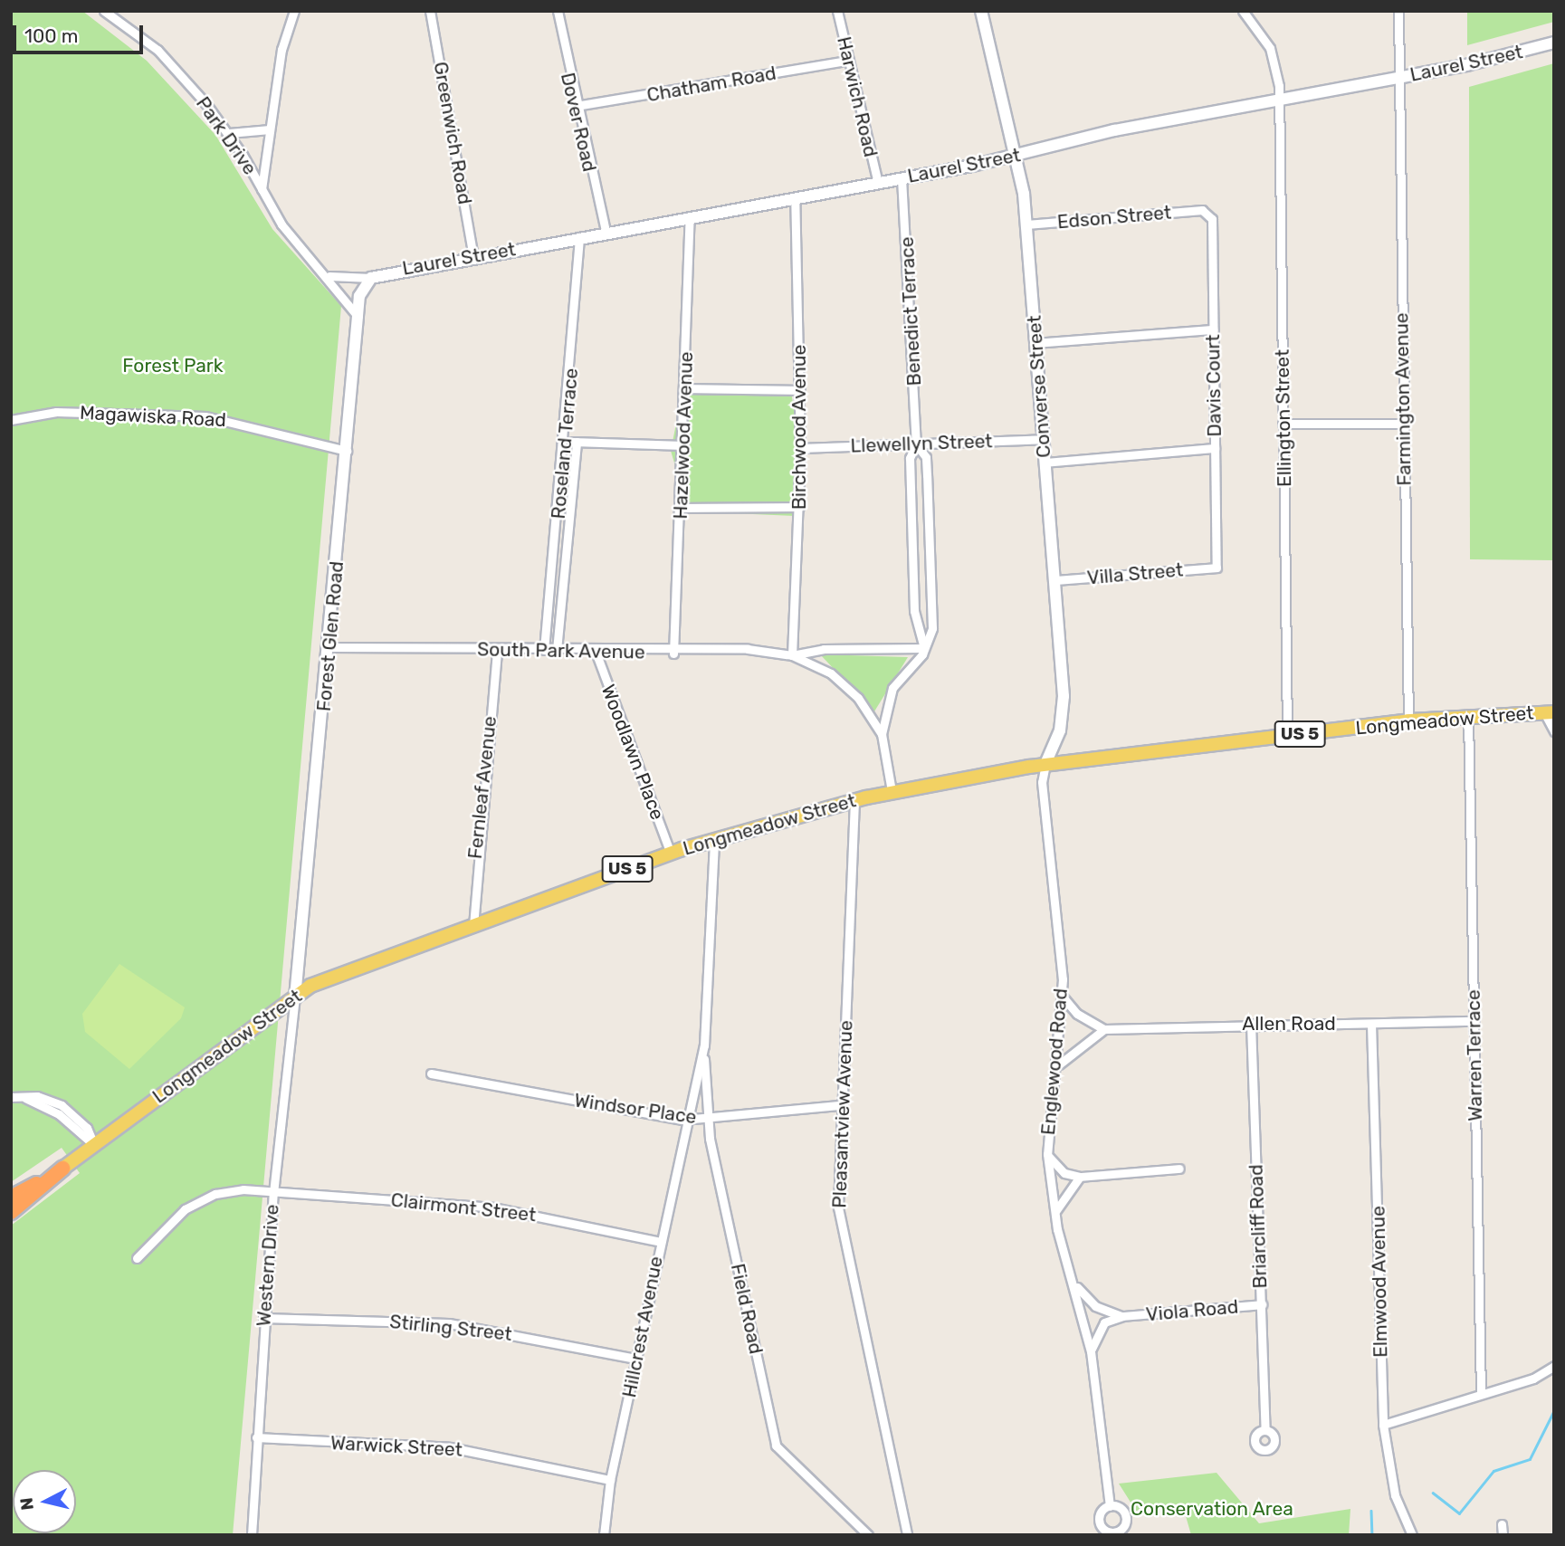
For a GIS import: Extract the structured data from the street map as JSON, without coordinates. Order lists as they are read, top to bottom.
{
  "streets": {
    "highway": ["US 5"],
    "main road": ["Longmeadow Street"],
    "street": [
      "Laurel Street",
      "Chatham Road",
      "Harwich Road",
      "Dover Road",
      "Greenwich Road",
      "Park Drive",
      "Edson Street",
      "Benedict Terrace",
      "Davis Court",
      "Converse Street",
      "Farmington Avenue",
      "Magawiska Road",
      "Ellington Street",
      "Birchwood Avenue",
      "Hazelwood Avenue",
      "Roseland Terrace",
      "Llewellyn Street",
      "Villa Street",
      "Forest Glen Road",
      "South Park Avenue",
      "Woodlawn Place",
      "Fernleaf Avenue",
      "Allen Road",
      "Warren Terrace",
      "Englewood Road",
      "Windsor Place",
      "Pleasantview Avenue",
      "Clairmont Street",
      "Briarcliff Road",
      "Western Drive",
      "Elmwood Avenue",
      "Field Road",
      "Viola Road",
      "Hillcrest Avenue",
      "Stirling Street",
      "Warwick Street"
    ]
  },
  "crossings": [
    ["Laurel Street", "Harwich Road"],
    ["Laurel Street", "Dover Road"],
    ["Laurel Street", "Greenwich Road"],
    ["Laurel Street", "Benedict Terrace"],
    ["Laurel Street", "Converse Street"],
    ["Laurel Street", "Farmington Avenue"],
    ["Laurel Street", "Ellington Street"],
    ["Laurel Street", "Birchwood Avenue"],
    ["Laurel Street", "Hazelwood Avenue"],
    ["Laurel Street", "Roseland Terrace"],
    ["Laurel Street", "Forest Glen Road"],
    ["Chatham Road", "Harwich Road"],
    ["Chatham Road", "Dover Road"],
    ["Park Drive", "Forest Glen Road"],
    ["Edson Street", "Davis Court"],
    ["Edson Street", "Converse Street"],
    ["Benedict Terrace", "Llewellyn Street"],
    ["Benedict Terrace", "South Park Avenue"],
    ["Davis Court", "Villa Street"],
    ["Converse Street", "Llewellyn Street"],
    ["Converse Street", "Villa Street"],
    ["Converse Street", "Longmeadow Street"],
    ["Converse Street", "Englewood Road"],
    ["Farmington Avenue", "Longmeadow Street"],
    ["Magawiska Road", "Forest Glen Road"],
    ["Ellington Street", "Longmeadow Street"],
    ["Birchwood Avenue", "Llewellyn Street"],
    ["Birchwood Avenue", "South Park Avenue"],
    ["Hazelwood Avenue", "South Park Avenue"],
    ["Roseland Terrace", "South Park Avenue"],
    ["Forest Glen Road", "South Park Avenue"],
    ["Forest Glen Road", "Longmeadow Street"],
    ["Forest Glen Road", "Western Drive"],
    ["South Park Avenue", "Longmeadow Street"],
    ["South Park Avenue", "Woodlawn Place"],
    ["South Park Avenue", "Fernleaf Avenue"],
    ["Longmeadow Street", "US 5"],
    ["Longmeadow Street", "Woodlawn Place"],
    ["Longmeadow Street", "Fernleaf Avenue"],
    ["Longmeadow Street", "Warren Terrace"],
    ["Longmeadow Street", "Englewood Road"],
    ["Longmeadow Street", "Pleasantview Avenue"],
    ["Longmeadow Street", "Western Drive"],
    ["Longmeadow Street", "Field Road"],
    ["Allen Road", "Warren Terrace"],
    ["Allen Road", "Briarcliff Road"],
    ["Allen Road", "Elmwood Avenue"],
    ["Englewood Road", "Viola Road"],
    ["Windsor Place", "Pleasantview Avenue"],
    ["Windsor Place", "Field Road"],
    ["Windsor Place", "Hillcrest Avenue"],
    ["Clairmont Street", "Western Drive"],
    ["Clairmont Street", "Hillcrest Avenue"],
    ["Briarcliff Road", "Viola Road"],
    ["Western Drive", "Stirling Street"],
    ["Western Drive", "Warwick Street"],
    ["Field Road", "Hillcrest Avenue"],
    ["Hillcrest Avenue", "Stirling Street"],
    ["Hillcrest Avenue", "Warwick Street"]
  ],
  "parks": ["Forest Park", "Conservation Area"],
  "scale_bar": "100 m",
  "north": "left"
}
